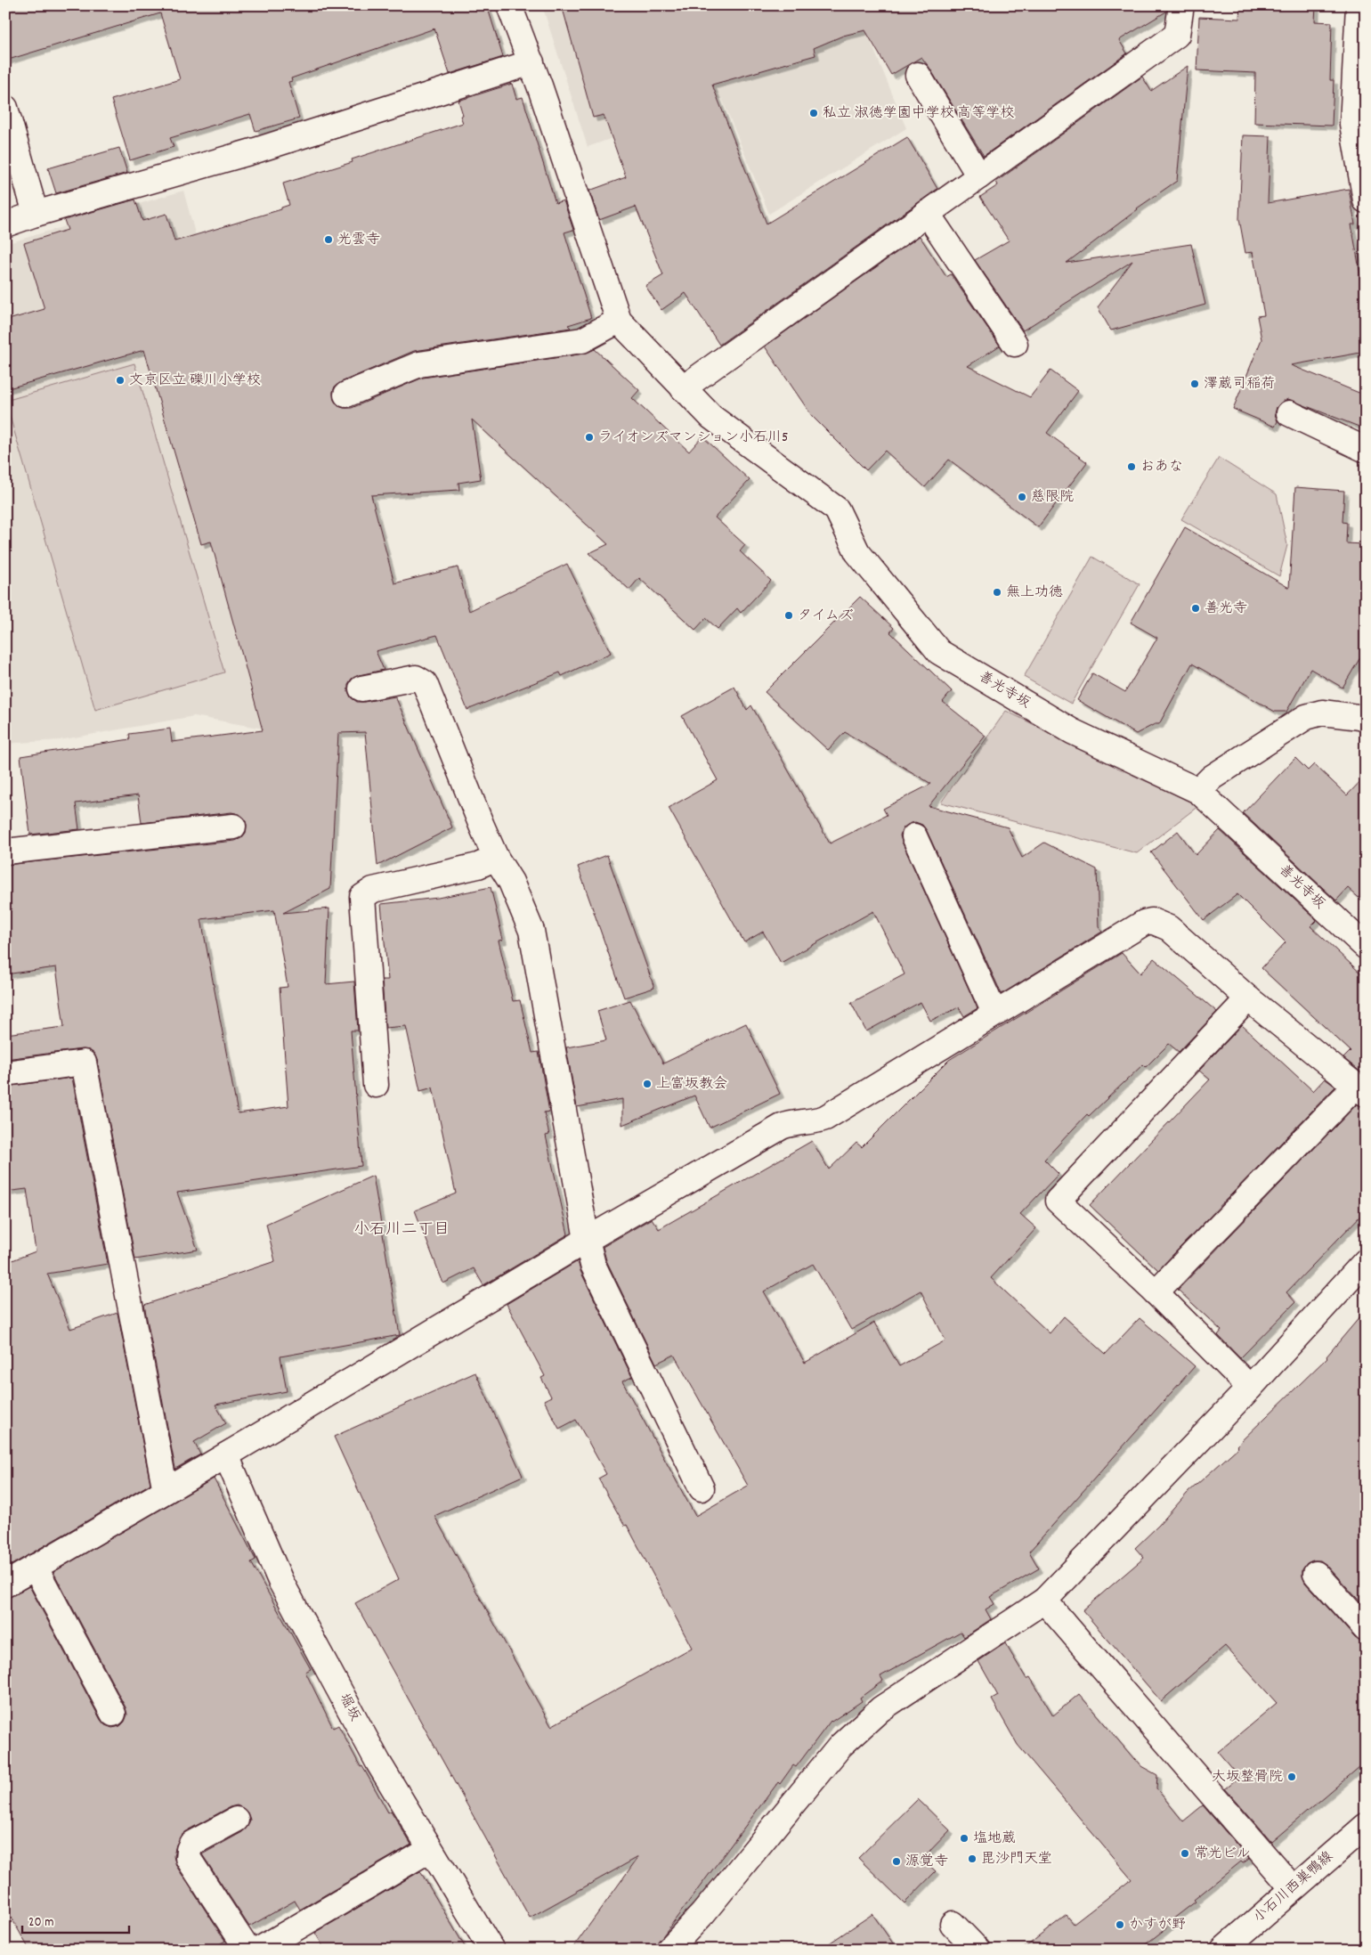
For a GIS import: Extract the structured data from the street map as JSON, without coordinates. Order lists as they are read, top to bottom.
{
  "streets": {
    "street": ["善光寺坂", "堀坂", "小石川西巣鴨線"]
  },
  "districts": ["小石川二丁目"],
  "places": [
    "私立 淑徳学園中学校 高等学校",
    "光雲寺",
    "文京区立 礫川小学校",
    "澤蔵司稲荷",
    "ライオンズマンション小石川5",
    "おあな",
    "慈限院",
    "無上功徳",
    "善光寺",
    "タイムズ",
    "上富坂教会",
    "大坂整骨院",
    "塩地蔵",
    "常光ビル",
    "毘沙門天堂",
    "源覚寺",
    "かすが野"
  ],
  "scale_bar": "20 m"
}
